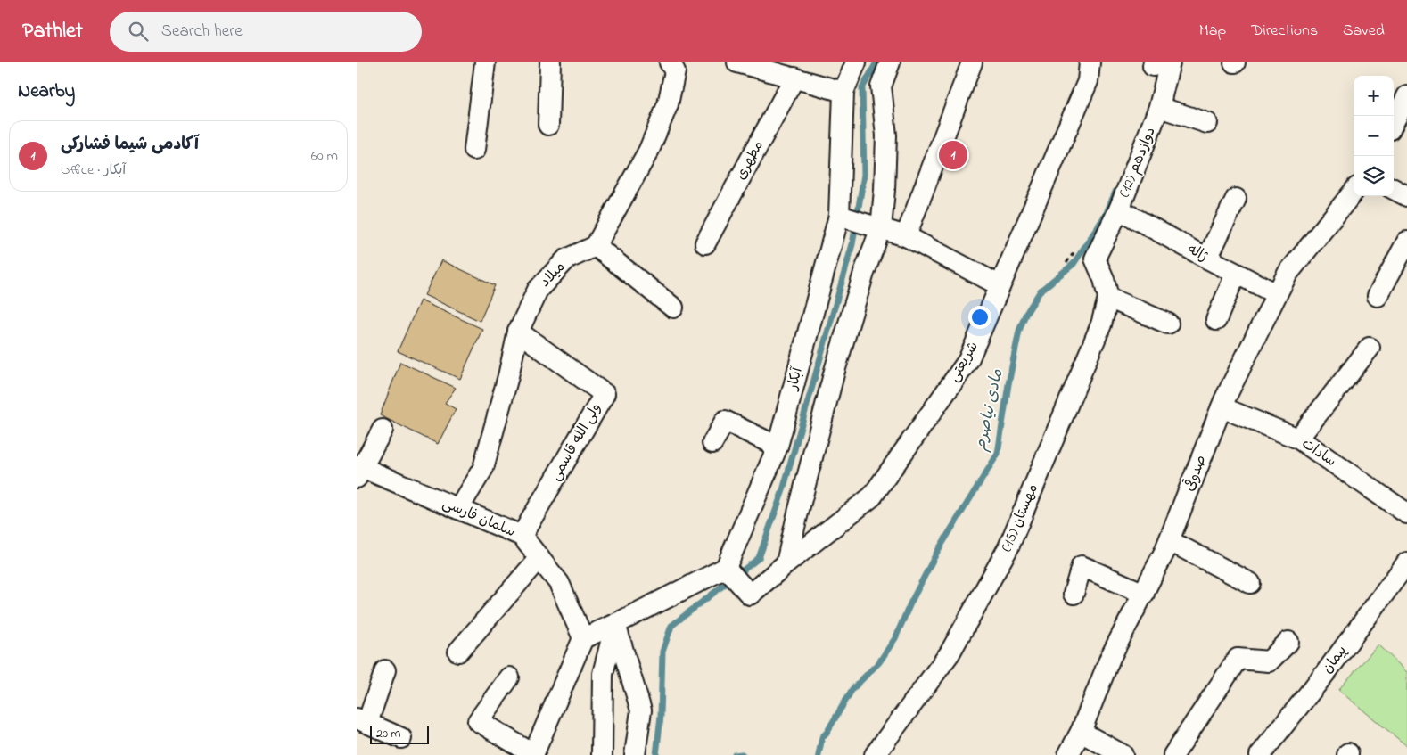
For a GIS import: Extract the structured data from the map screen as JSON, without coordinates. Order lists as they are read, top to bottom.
{
  "streets": {
    "street": [
      "مطهری",
      "دوازدهم (12)",
      "ژاله",
      "میلاد",
      "شریعتی",
      "آبکار",
      "ولی الله قاسمی",
      "سادات",
      "صدوقی",
      "سلمان فارسی",
      "مهستان (15)",
      "پیمان"
    ]
  },
  "crossings": [
    ["دوازدهم (12)", "ژاله"],
    ["دوازدهم (12)", "مهستان (15)"],
    ["ژاله", "صدوقی"],
    ["میلاد", "ولی الله قاسمی"],
    ["میلاد", "سلمان فارسی"],
    ["ولی الله قاسمی", "سلمان فارسی"],
    ["سادات", "صدوقی"]
  ],
  "water": ["مادی نیاصرم"],
  "scale_bar": "20 m",
  "page": {
    "header": "Pathlet",
    "search": "Search here",
    "nav": ["Map", "Directions", "Saved"],
    "heading": "Nearby",
    "map_buttons": ["+", "−"],
    "list": [
      {
        "mark": "1",
        "name": "آکادمی شیما فشارکی",
        "note": "Office · آبکار",
        "value": "60 m"
      }
    ],
    "pins": "1",
    "scale": "20 m"
  }
}
